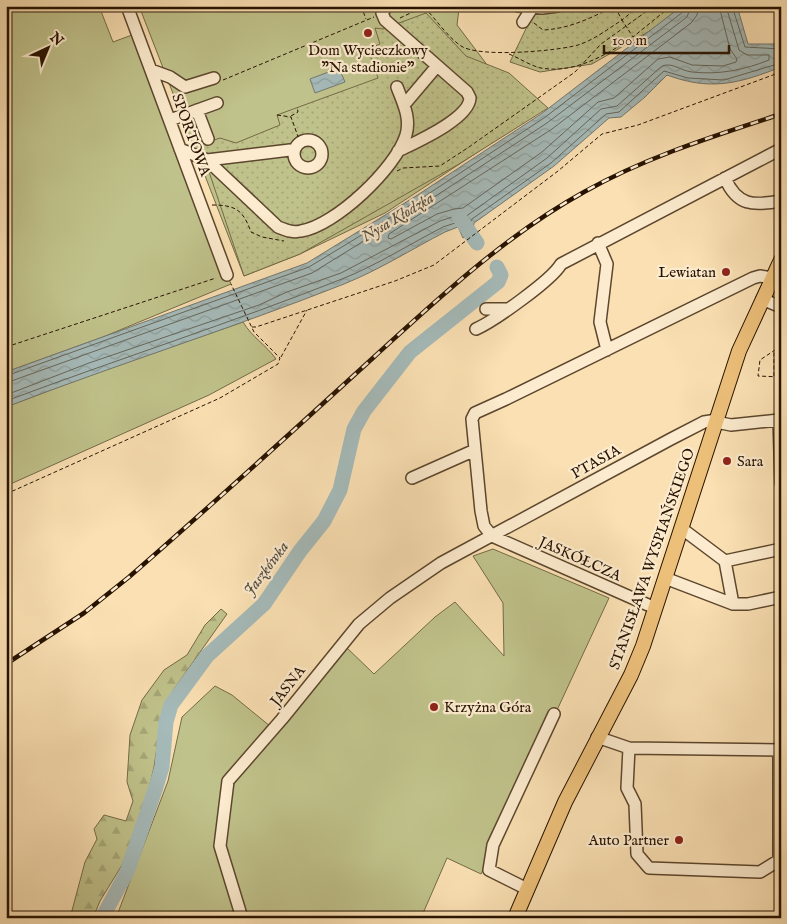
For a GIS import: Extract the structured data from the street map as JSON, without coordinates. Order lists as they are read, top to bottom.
{
  "streets": {
    "main road": ["STANISŁAWA WYSPIAŃSKIEGO"],
    "street": [
      "SPORTOWA",
      "PTASIA",
      "JASKÓŁCZA",
      "JASNA"
    ]
  },
  "crossings": [
    ["PTASIA", "JASKÓŁCZA"],
    ["PTASIA", "STANISŁAWA WYSPIAŃSKIEGO"],
    ["PTASIA", "JASNA"],
    ["JASKÓŁCZA", "STANISŁAWA WYSPIAŃSKIEGO"],
    ["JASKÓŁCZA", "JASNA"]
  ],
  "water": ["Nysa Kłodzka", "Jaszkówka"],
  "places": [
    "Dom Wycieczkowy \"Na stadionie\"",
    "Lewiatan",
    "Sara",
    "Krzyżna Góra",
    "Auto Partner"
  ],
  "scale_bar": "100 m",
  "north": "top right"
}
